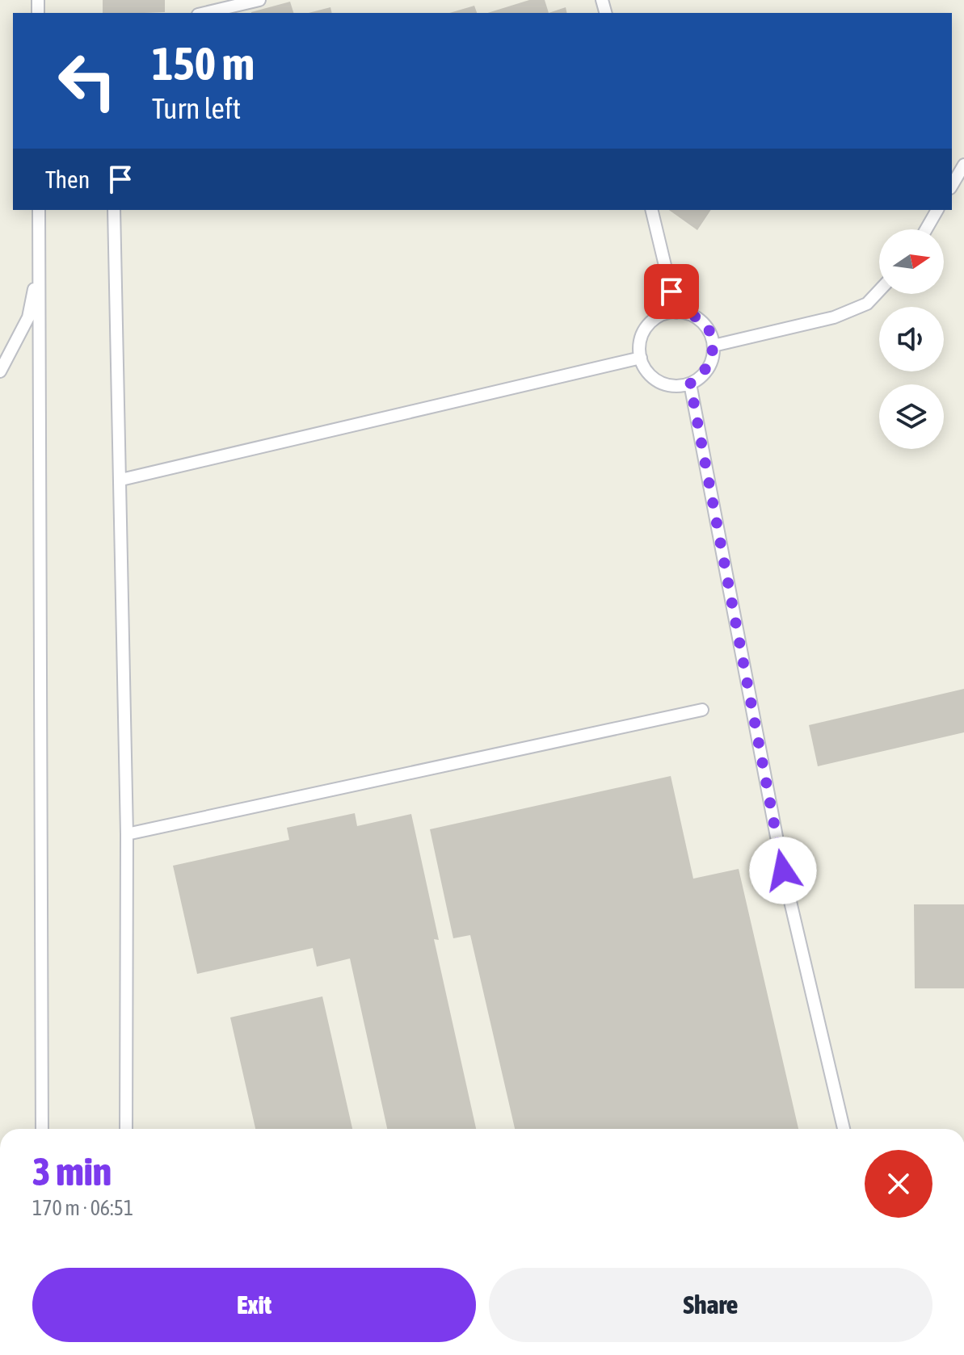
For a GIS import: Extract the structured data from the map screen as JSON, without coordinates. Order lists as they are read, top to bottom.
{
  "north": "right",
  "page": {
    "turn": ["150 m", "Turn left"],
    "then": "Then",
    "heading": ["3 min", "170 m · 06:51"],
    "buttons": ["Exit", "Share"]
  }
}
